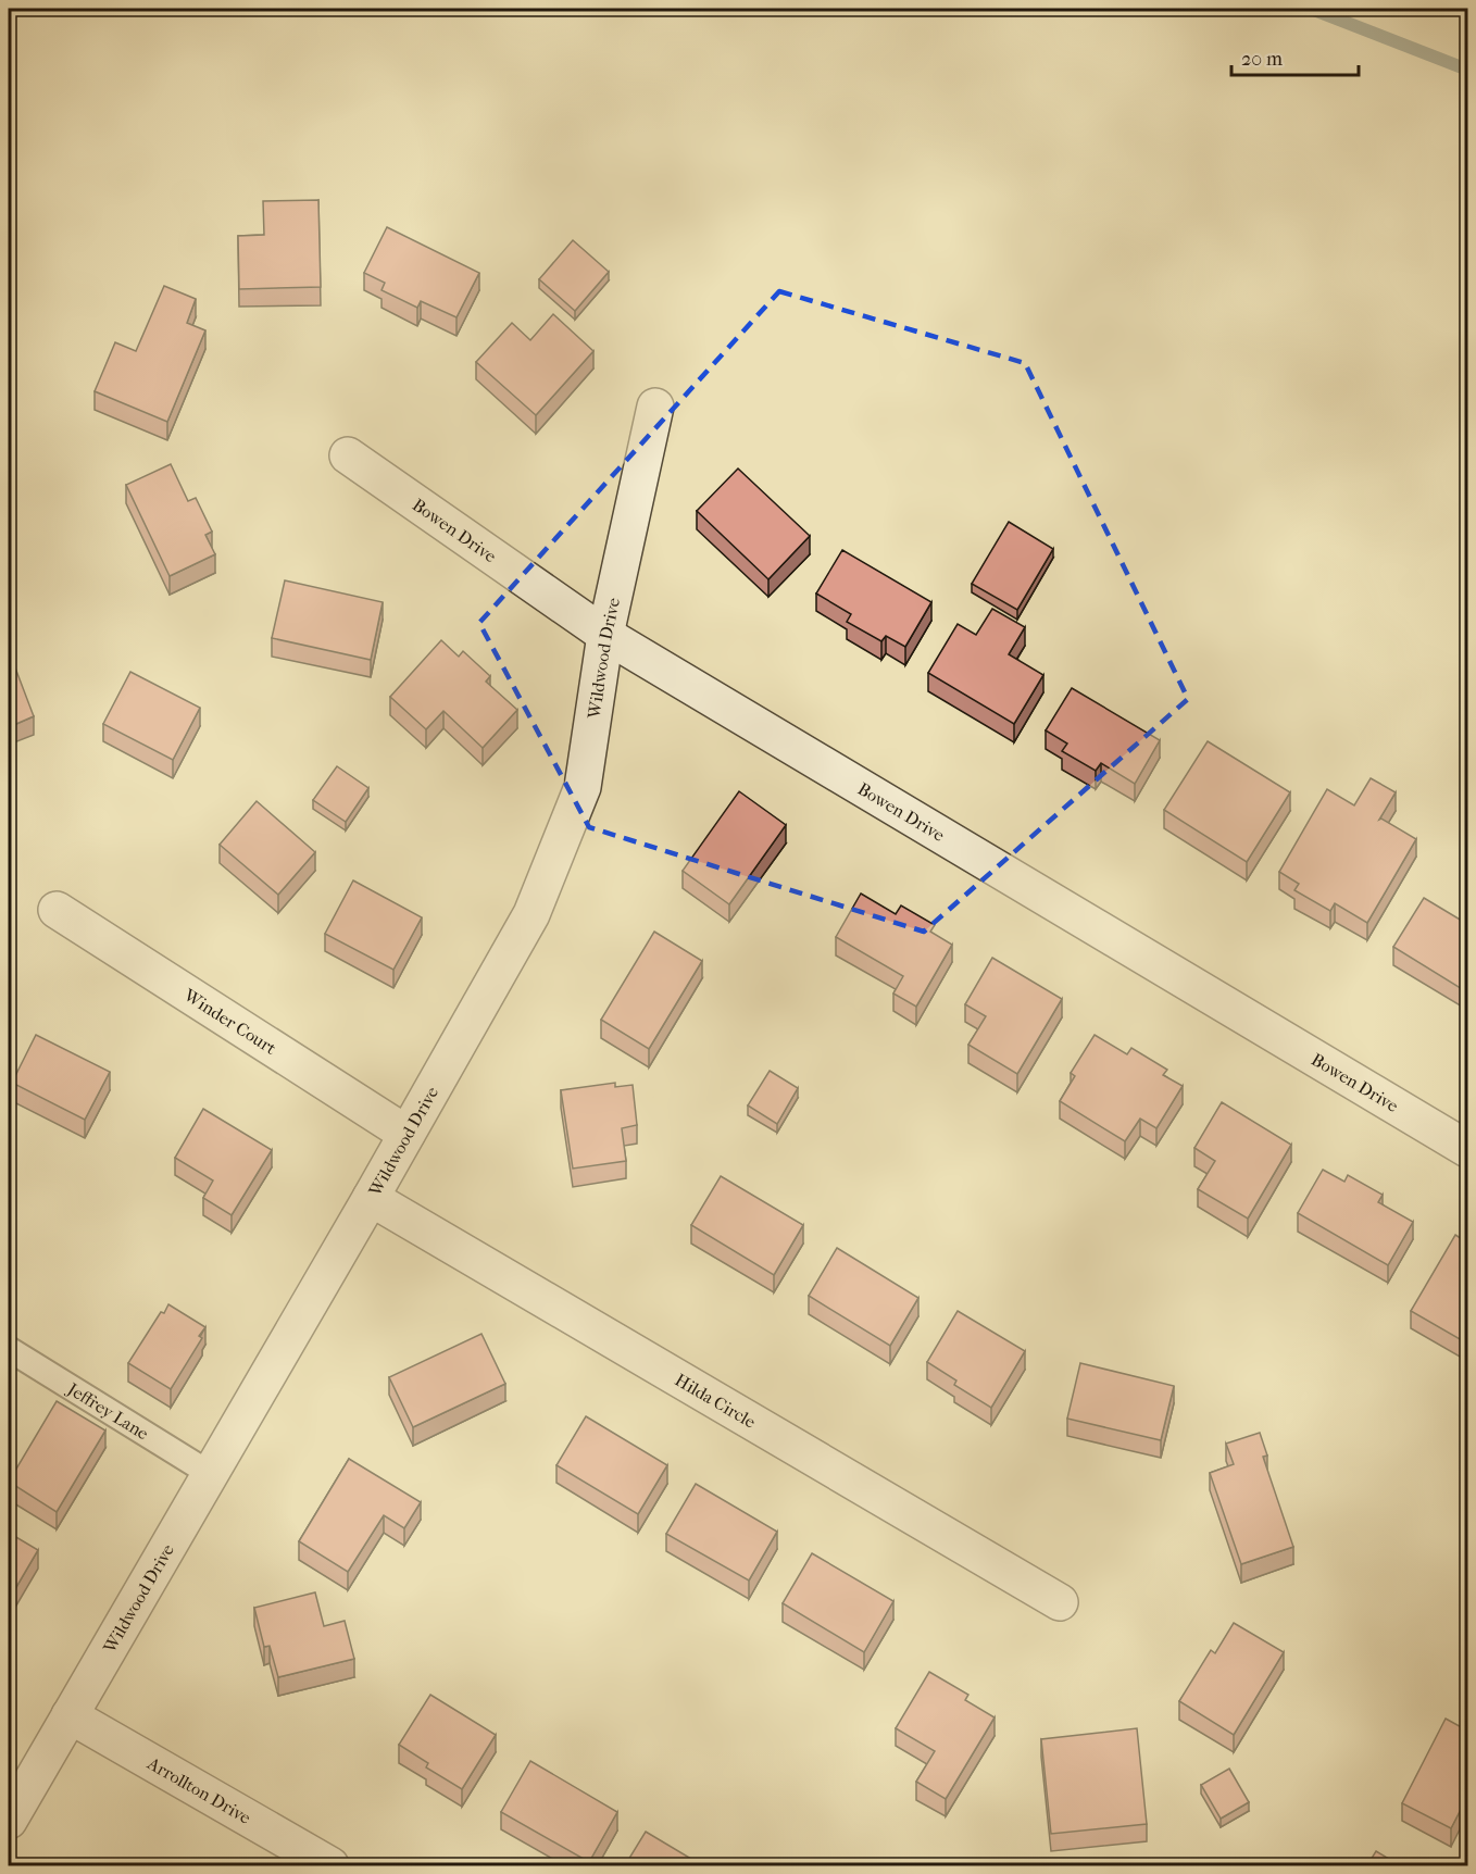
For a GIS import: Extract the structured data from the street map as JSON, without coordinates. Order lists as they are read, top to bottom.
{
  "streets": {
    "street": [
      "Bowen Drive",
      "Wildwood Drive",
      "Winder Court",
      "Hilda Circle",
      "Arrollton Drive"
    ],
    "lane": ["Jeffrey Lane"]
  },
  "crossings": [
    ["Bowen Drive", "Wildwood Drive"],
    ["Wildwood Drive", "Winder Court"],
    ["Wildwood Drive", "Hilda Circle"],
    ["Wildwood Drive", "Jeffrey Lane"],
    ["Wildwood Drive", "Arrollton Drive"]
  ],
  "scale_bar": "20 m"
}
